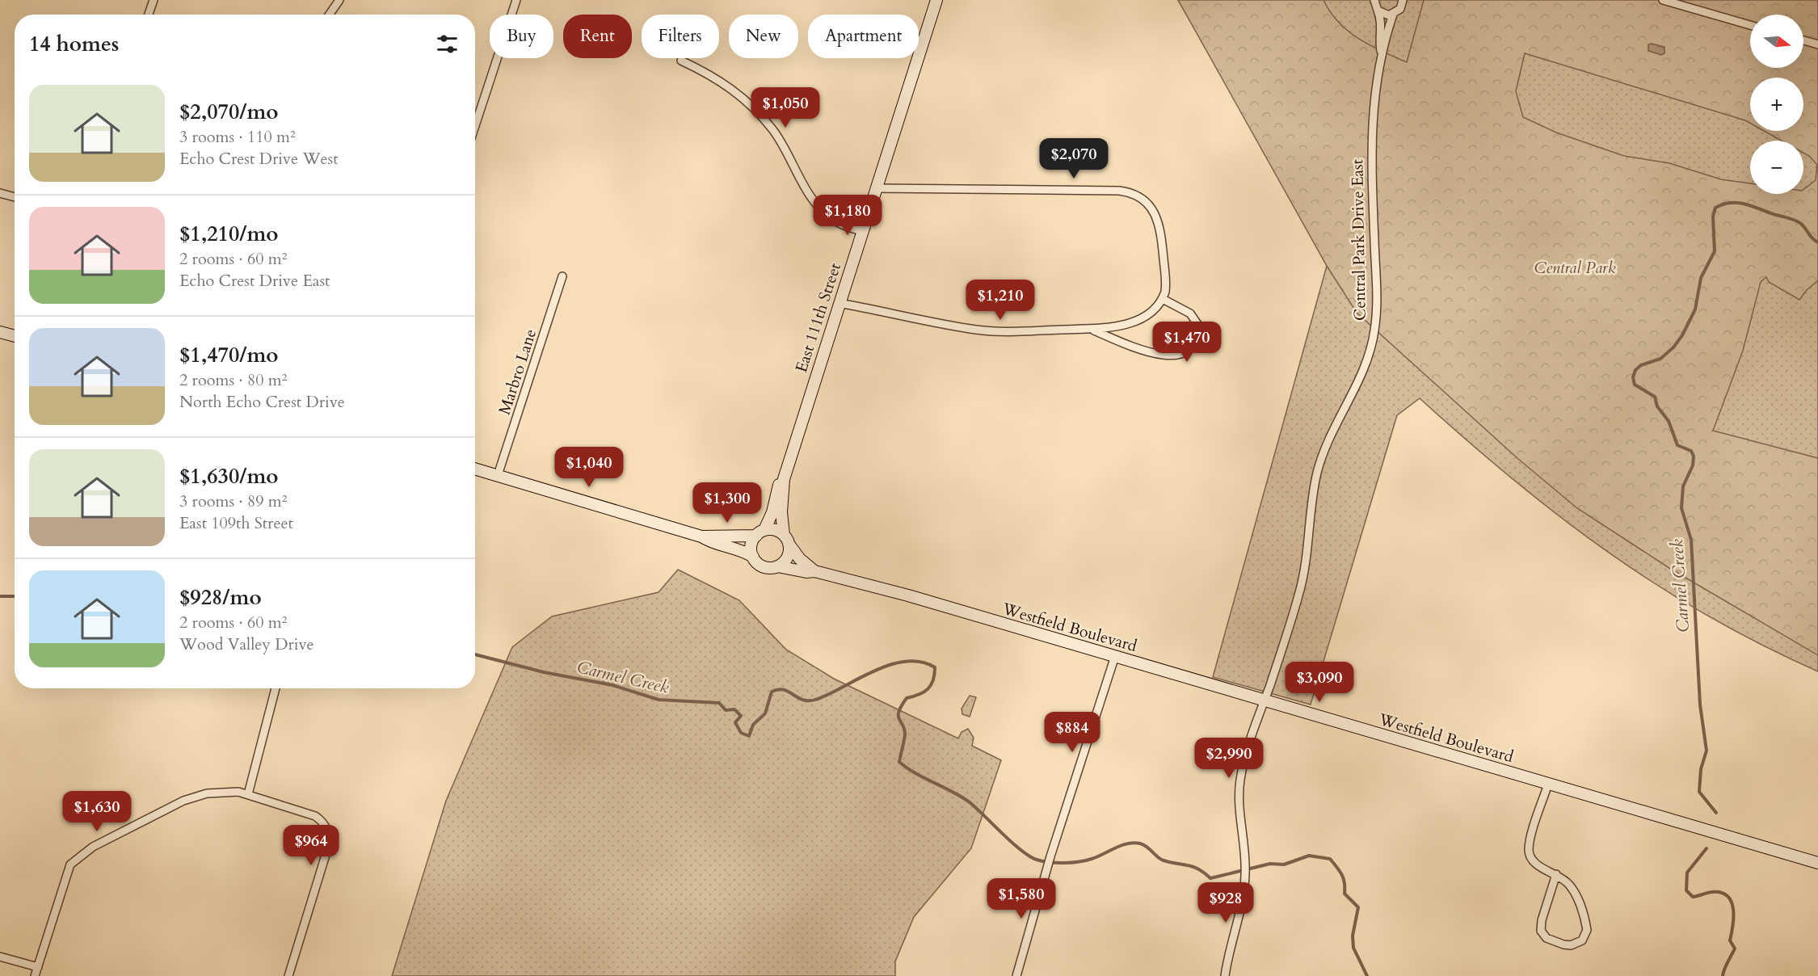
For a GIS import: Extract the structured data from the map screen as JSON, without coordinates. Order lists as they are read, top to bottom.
{
  "streets": {
    "main road": ["East 111th Street", "Westfield Boulevard"],
    "street": ["Central Park Drive East", "Marbro Lane"]
  },
  "crossings": [
    ["Central Park Drive East", "Westfield Boulevard"],
    ["East 111th Street", "Westfield Boulevard"]
  ],
  "water": ["Carmel Creek"],
  "parks": ["Central Park"],
  "north": "right",
  "page": {
    "map_buttons": ["+", "−"],
    "chip": [
      "Buy",
      "Rent",
      "Filters",
      "New",
      "Apartment"
    ],
    "heading": "14 homes",
    "list": [
      {
        "name": "$2,070/mo",
        "note": "3 rooms · 110 m² · Echo Crest Drive West"
      },
      {
        "name": "$1,210/mo",
        "note": "2 rooms · 60 m² · Echo Crest Drive East"
      },
      {
        "name": "$1,470/mo",
        "note": "2 rooms · 80 m² · North Echo Crest Drive"
      },
      {
        "name": "$1,630/mo",
        "note": "3 rooms · 89 m² · East 109th Street"
      },
      {
        "name": "$928/mo",
        "note": "2 rooms · 60 m² · Wood Valley Drive"
      }
    ],
    "price": [
      "$1,050",
      "$2,070",
      "$1,180",
      "$1,210",
      "$1,470",
      "$1,040",
      "$1,300",
      "$3,090",
      "$884",
      "$2,990",
      "$1,630",
      "$964",
      "$1,580",
      "$928"
    ]
  }
}
